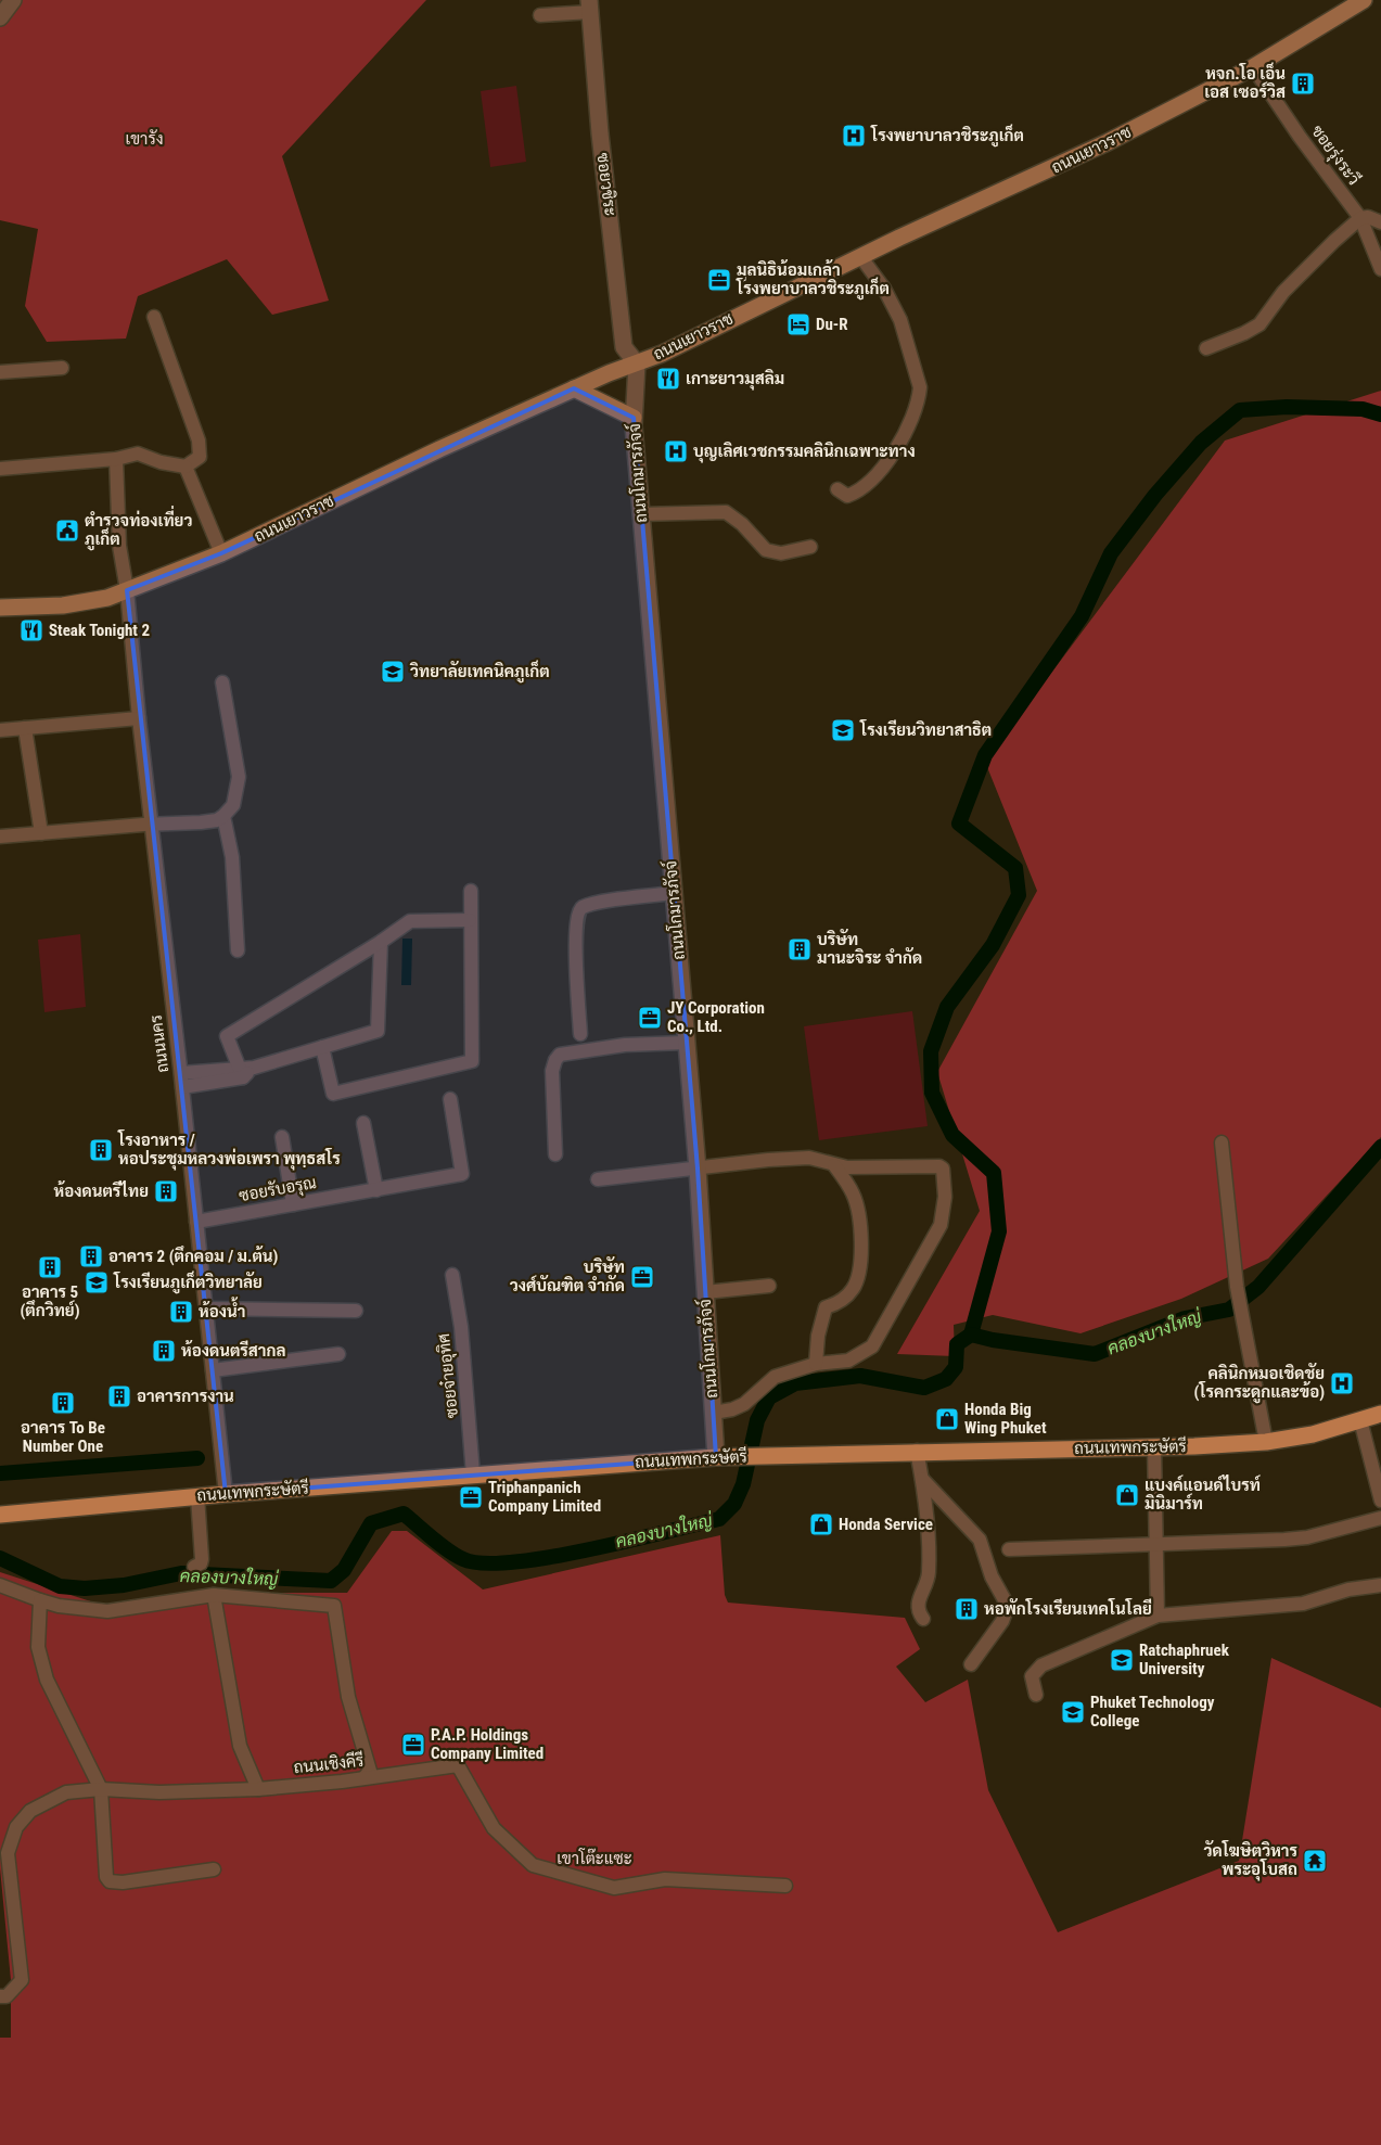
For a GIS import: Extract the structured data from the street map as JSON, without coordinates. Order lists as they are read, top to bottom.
{
  "streets": {
    "main road": ["ถนนเยาวราช", "ถนนเทพกระษัตรี"],
    "street": [
      "ซอยรุ่งระวี",
      "ซอยวชิระ",
      "ถนนโกมารภัจจ์",
      "ถนนนคร",
      "ซอยรับอรุณ",
      "ซอยจ๋ายอุทิศ",
      "ถนนเชิงคีรี"
    ]
  },
  "crossings": [
    ["ถนนเยาวราช", "ซอยรุ่งระวี"],
    ["ถนนเยาวราช", "ซอยวชิระ"],
    ["ถนนเยาวราช", "ถนนโกมารภัจจ์"],
    ["ถนนเยาวราช", "ถนนนคร"],
    ["ซอยวชิระ", "ถนนโกมารภัจจ์"],
    ["ถนนโกมารภัจจ์", "ถนนเทพกระษัตรี"],
    ["ถนนนคร", "ซอยรับอรุณ"],
    ["ถนนนคร", "ถนนเทพกระษัตรี"],
    ["ซอยจ๋ายอุทิศ", "ถนนเทพกระษัตรี"]
  ],
  "water": ["คลองบางใหญ่"],
  "parks": ["เขารัง", "เขาโต๊ะแซะ"],
  "places": {
    "building": [
      "หจก.โอ เอ็น เอส เซอร์วิส",
      "บริษัท มานะจิระ จำกัด",
      "โรงอาหาร / หอประชุมหลวงพ่อเพรา พุทฺธสโร",
      "ห้องดนตรีไทย",
      "อาคาร 2 (ตึกคอม / ม.ต้น)",
      "อาคาร 5 (ตึกวิทย์)",
      "ห้องน้ำ",
      "ห้องดนตรีสากล",
      "อาคารการงาน",
      "อาคาร To Be Number One",
      "หอพักโรงเรียนเทคโนโลยี"
    ],
    "hospital": ["โรงพยาบาลวชิระภูเก็ต", "บุญเลิศเวชกรรมคลินิกเฉพาะทาง", "คลินิกหมอเชิดชัย (โรคกระดูกและข้อ)"],
    "office": [
      "มูลนิธิน้อมเกล้า โรงพยาบาลวชิระภูเก็ต",
      "JY Corporation Co., Ltd.",
      "บริษัท วงศ์บัณฑิต จำกัด",
      "Triphanpanich Company Limited",
      "P.A.P. Holdings Company Limited"
    ],
    "hotel": ["Du-R"],
    "restaurant": ["เกาะยาวมุสลิม", "Steak Tonight 2"],
    "public building": ["ตำรวจท่องเที่ยว ภูเก็ต"],
    "school or university": [
      "วิทยาลัยเทคนิคภูเก็ต",
      "โรงเรียนวิทยาสาธิต",
      "โรงเรียนภูเก็ตวิทยาลัย",
      "Ratchaphruek University",
      "Phuket Technology College"
    ],
    "shop": ["Honda Big Wing Phuket", "แบงค์แอนด์ไบรท์ มินิมาร์ท", "Honda Service"],
    "temple": ["วัดโฆษิตวิหาร พระอุโบสถ"]
  }
}
